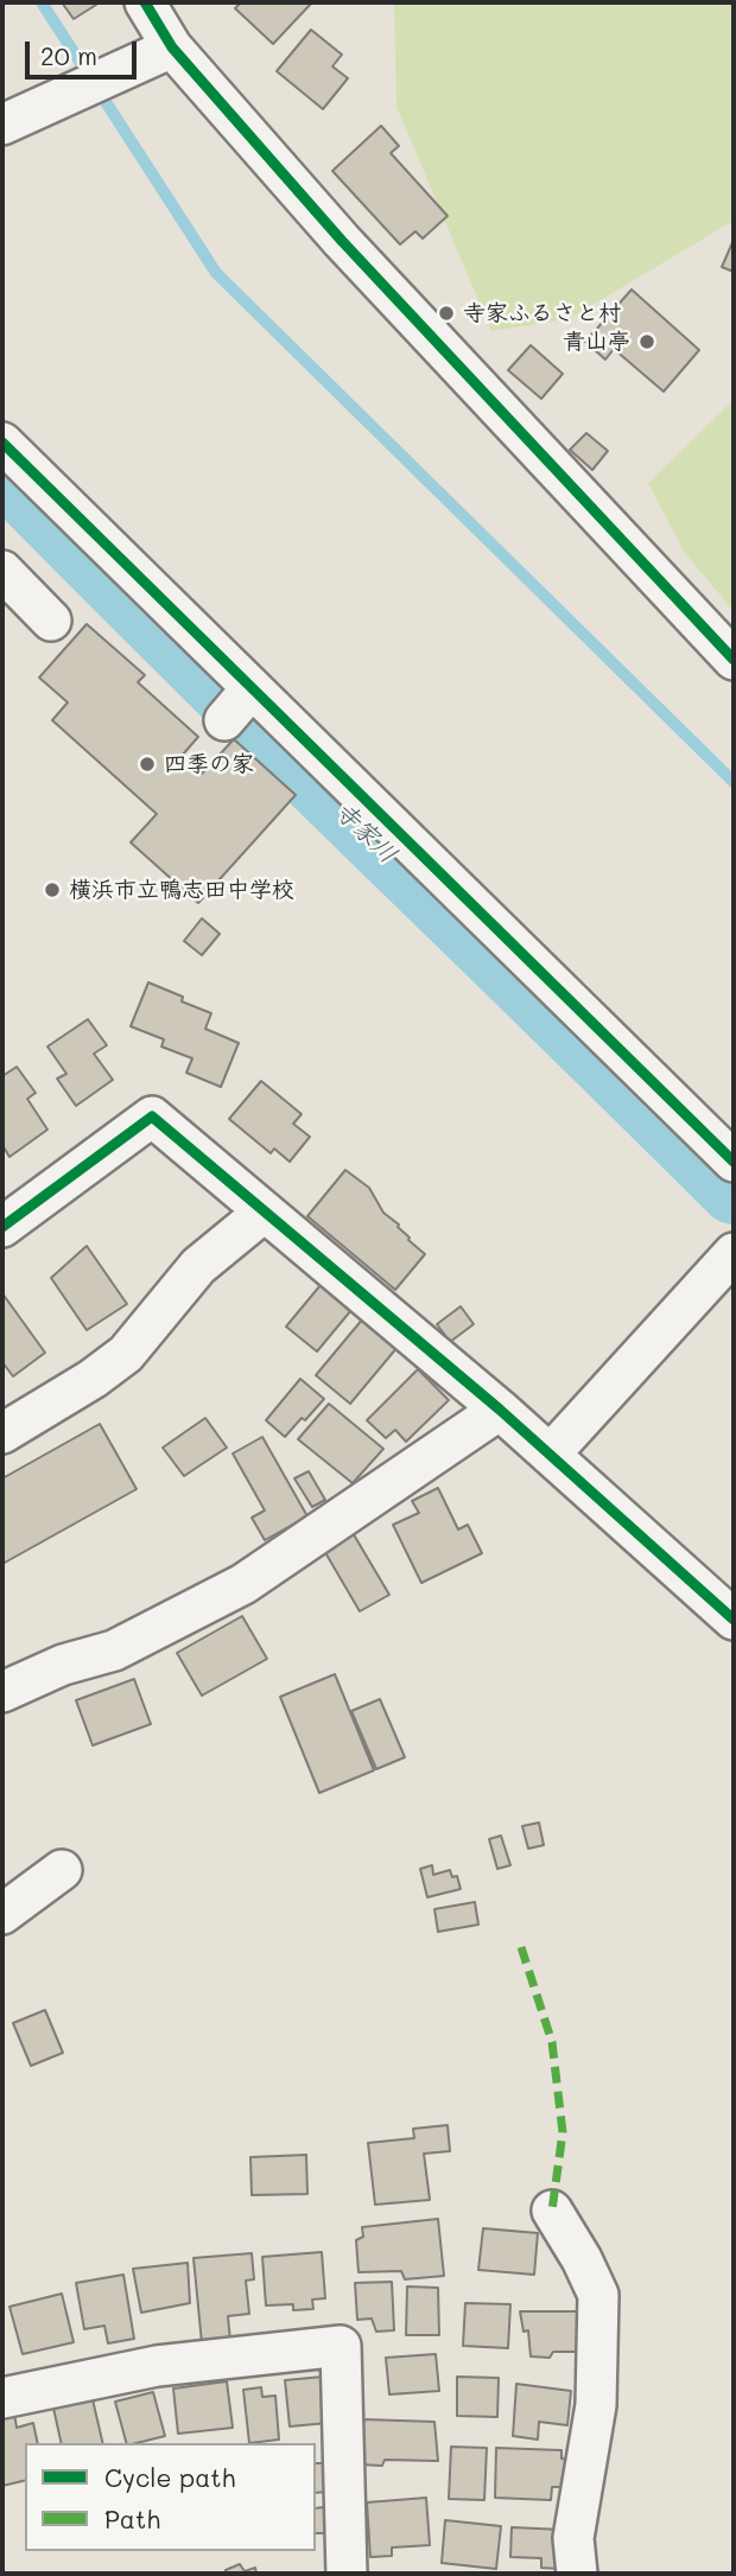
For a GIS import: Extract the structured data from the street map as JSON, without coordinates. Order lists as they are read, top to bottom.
{
  "water": ["寺家川"],
  "places": [
    "寺家ふるさと村",
    "青山亭",
    "四季の家",
    "横浜市立鴨志田中学校"
  ],
  "legend": ["Cycle path", "Path"],
  "scale_bar": "20 m"
}
